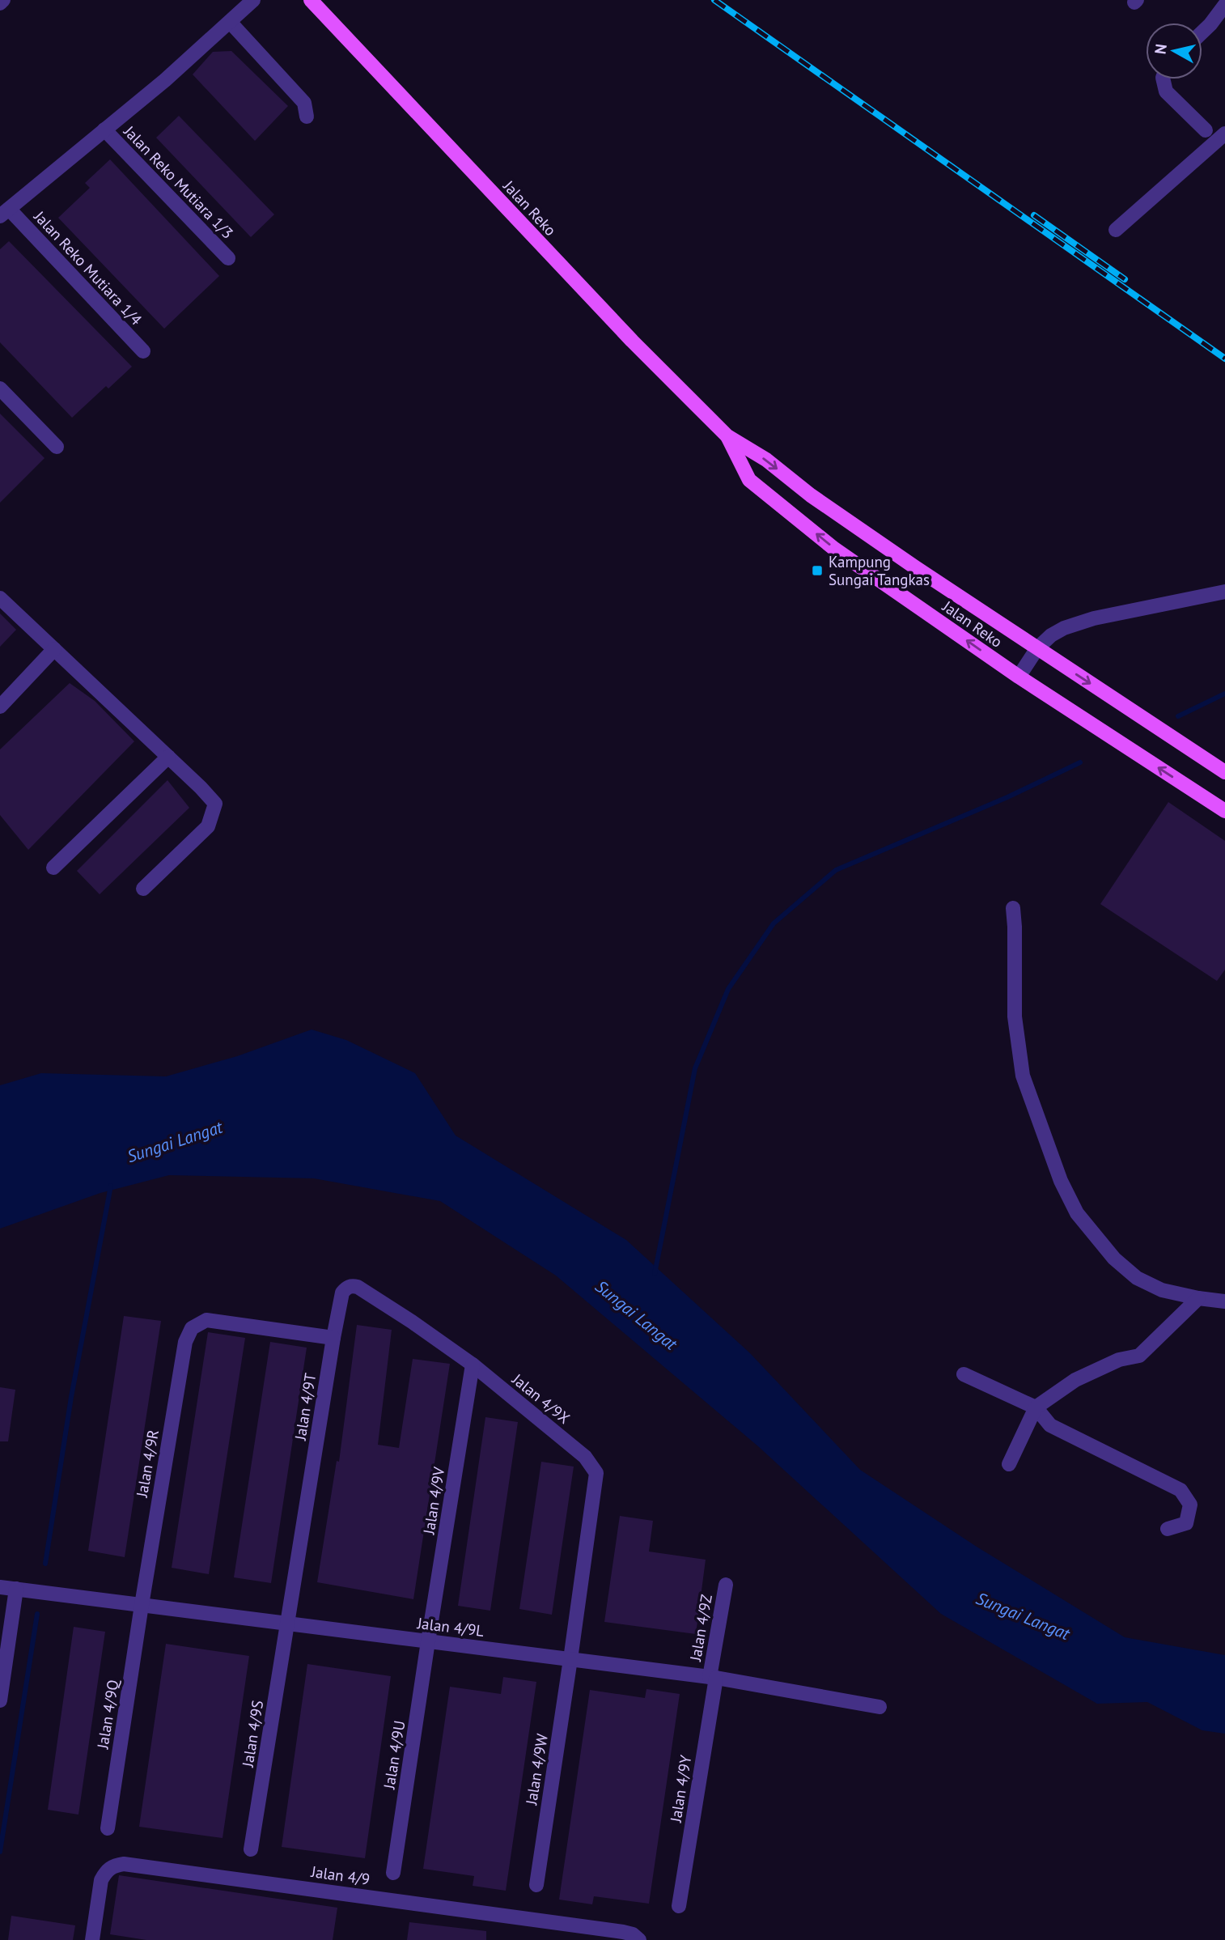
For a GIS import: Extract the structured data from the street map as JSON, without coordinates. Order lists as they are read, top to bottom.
{
  "streets": {
    "main road": ["Jalan Reko"],
    "street": [
      "Jalan Reko Mutiara 1/3",
      "Jalan Reko Mutiara 1/4",
      "Jalan 4/9X",
      "Jalan 4/9T",
      "Jalan 4/9R",
      "Jalan 4/9V",
      "Jalan 4/9L",
      "Jalan 4/9Z",
      "Jalan 4/9Q",
      "Jalan 4/9S",
      "Jalan 4/9U",
      "Jalan 4/9W",
      "Jalan 4/9Y",
      "Jalan 4/9"
    ]
  },
  "crossings": [
    ["Jalan 4/9X", "Jalan 4/9T"],
    ["Jalan 4/9X", "Jalan 4/9R"],
    ["Jalan 4/9X", "Jalan 4/9V"],
    ["Jalan 4/9X", "Jalan 4/9L"],
    ["Jalan 4/9X", "Jalan 4/9W"],
    ["Jalan 4/9T", "Jalan 4/9R"],
    ["Jalan 4/9T", "Jalan 4/9L"],
    ["Jalan 4/9T", "Jalan 4/9S"],
    ["Jalan 4/9R", "Jalan 4/9L"],
    ["Jalan 4/9R", "Jalan 4/9Q"],
    ["Jalan 4/9V", "Jalan 4/9L"],
    ["Jalan 4/9V", "Jalan 4/9U"],
    ["Jalan 4/9L", "Jalan 4/9Z"],
    ["Jalan 4/9L", "Jalan 4/9Q"],
    ["Jalan 4/9L", "Jalan 4/9S"],
    ["Jalan 4/9L", "Jalan 4/9U"],
    ["Jalan 4/9L", "Jalan 4/9W"],
    ["Jalan 4/9L", "Jalan 4/9Y"],
    ["Jalan 4/9Z", "Jalan 4/9Y"]
  ],
  "water": ["Sungai Langat"],
  "places": {
    "transit": ["Kampung Sungai Tangkas"]
  },
  "north": "left"
}
